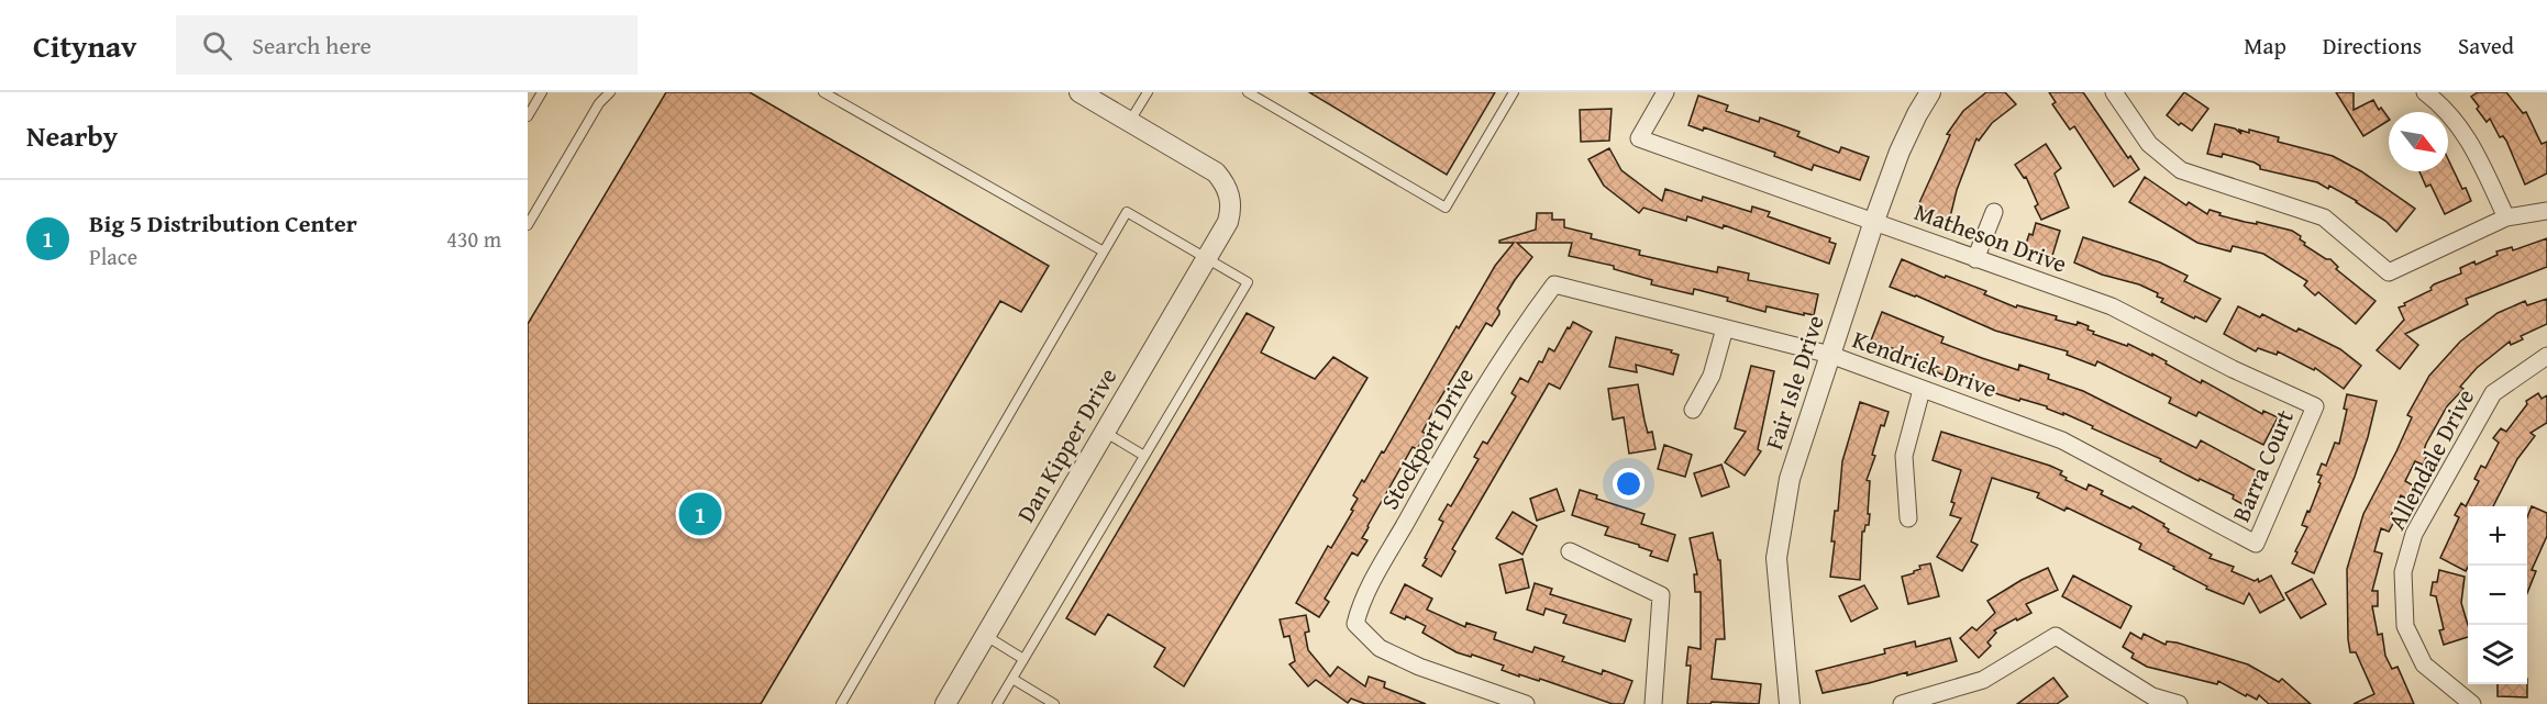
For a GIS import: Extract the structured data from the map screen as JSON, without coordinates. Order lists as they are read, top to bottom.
{
  "streets": {
    "street": [
      "Matheson Drive",
      "Kendrick Drive",
      "Fair Isle Drive",
      "Stockport Drive",
      "Dan Kipper Drive",
      "Allendale Drive",
      "Barra Court"
    ]
  },
  "crossings": [
    ["Matheson Drive", "Fair Isle Drive"],
    ["Matheson Drive", "Barra Court"],
    ["Kendrick Drive", "Fair Isle Drive"],
    ["Kendrick Drive", "Stockport Drive"],
    ["Kendrick Drive", "Barra Court"]
  ],
  "north": "bottom right",
  "page": {
    "header": "Citynav",
    "search": "Search here",
    "nav": ["Map", "Directions", "Saved"],
    "heading": "Nearby",
    "list": [
      {
        "mark": "1",
        "name": "Big 5 Distribution Center",
        "note": "Place",
        "value": "430 m"
      }
    ],
    "pins": "1",
    "map_buttons": ["+", "−"]
  }
}
